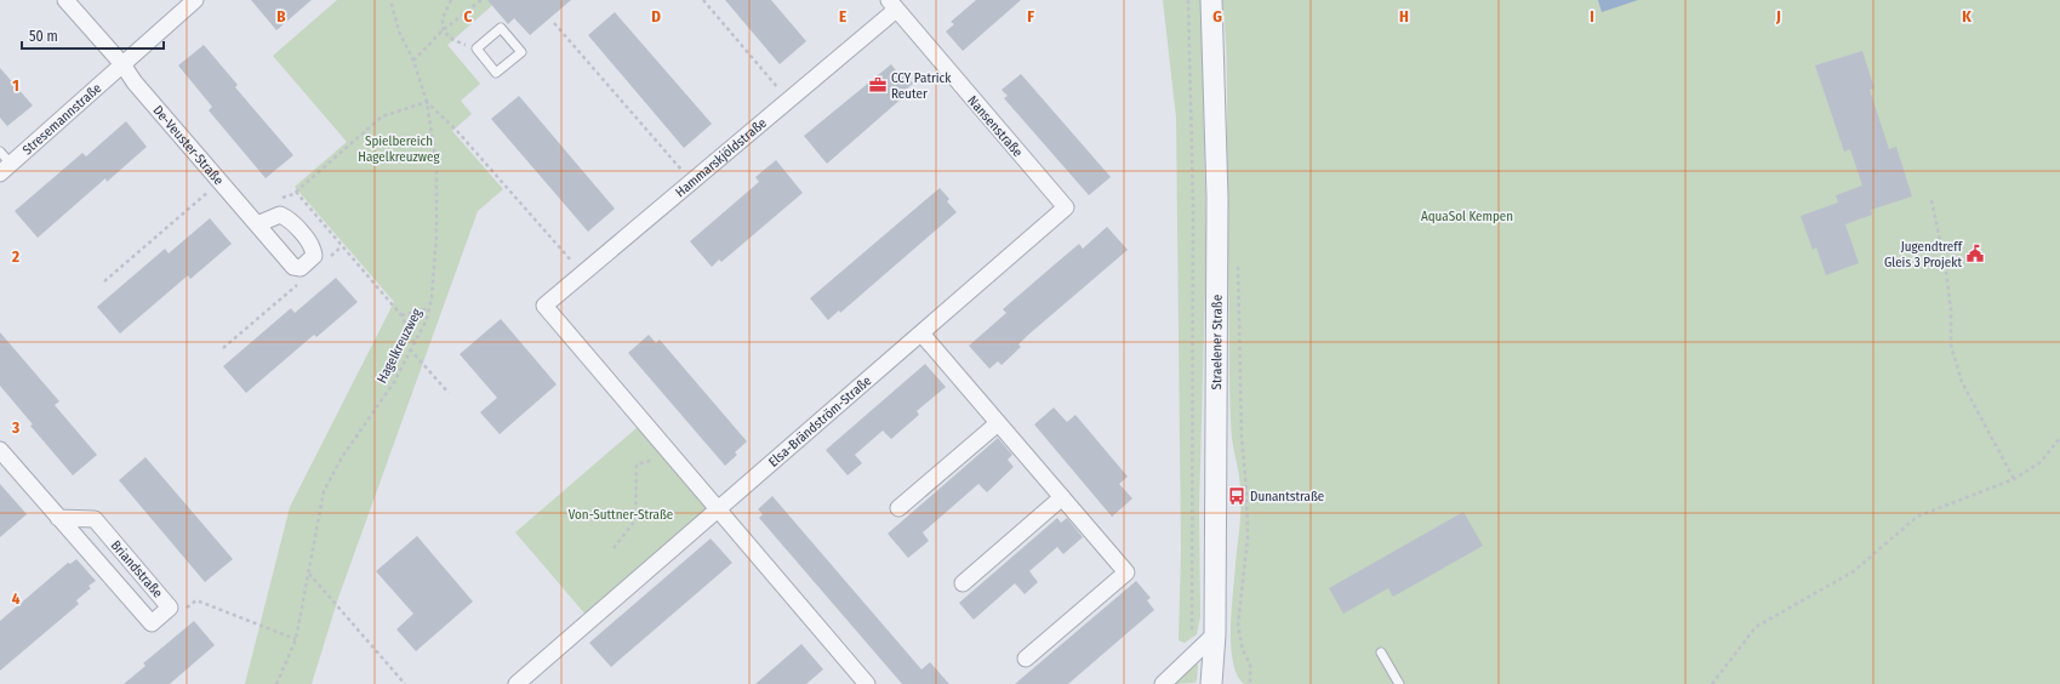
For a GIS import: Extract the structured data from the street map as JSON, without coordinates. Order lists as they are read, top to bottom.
{
  "streets": {
    "street": [
      "Stresemannstraße",
      "Nansenstraße",
      "De-Veuster-Straße",
      "Hammarskjöldstraße",
      "Straelener Straße",
      "Elsa-Brändström-Straße",
      "Briandstraße"
    ],
    "path": ["Hagelkreuzweg"]
  },
  "crossings": [
    ["Stresemannstraße", "De-Veuster-Straße"],
    ["Nansenstraße", "Hammarskjöldstraße"],
    ["Nansenstraße", "Elsa-Brändström-Straße"]
  ],
  "parks": ["Spielbereich Hagelkreuzweg", "AquaSol Kempen", "Von-Suttner-Straße"],
  "places": {
    "office": ["CCY Patrick Reuter"],
    "public building": ["Jugendtreff Gleis 3 Projekt"],
    "bus stop": ["Dunantstraße"]
  },
  "scale_bar": "50 m",
  "grid": {
    "columns": [
      "B",
      "C",
      "D",
      "E",
      "F",
      "G",
      "H",
      "I",
      "J",
      "K"
    ],
    "rows": [
      "1",
      "2",
      "3",
      "4"
    ]
  }
}
